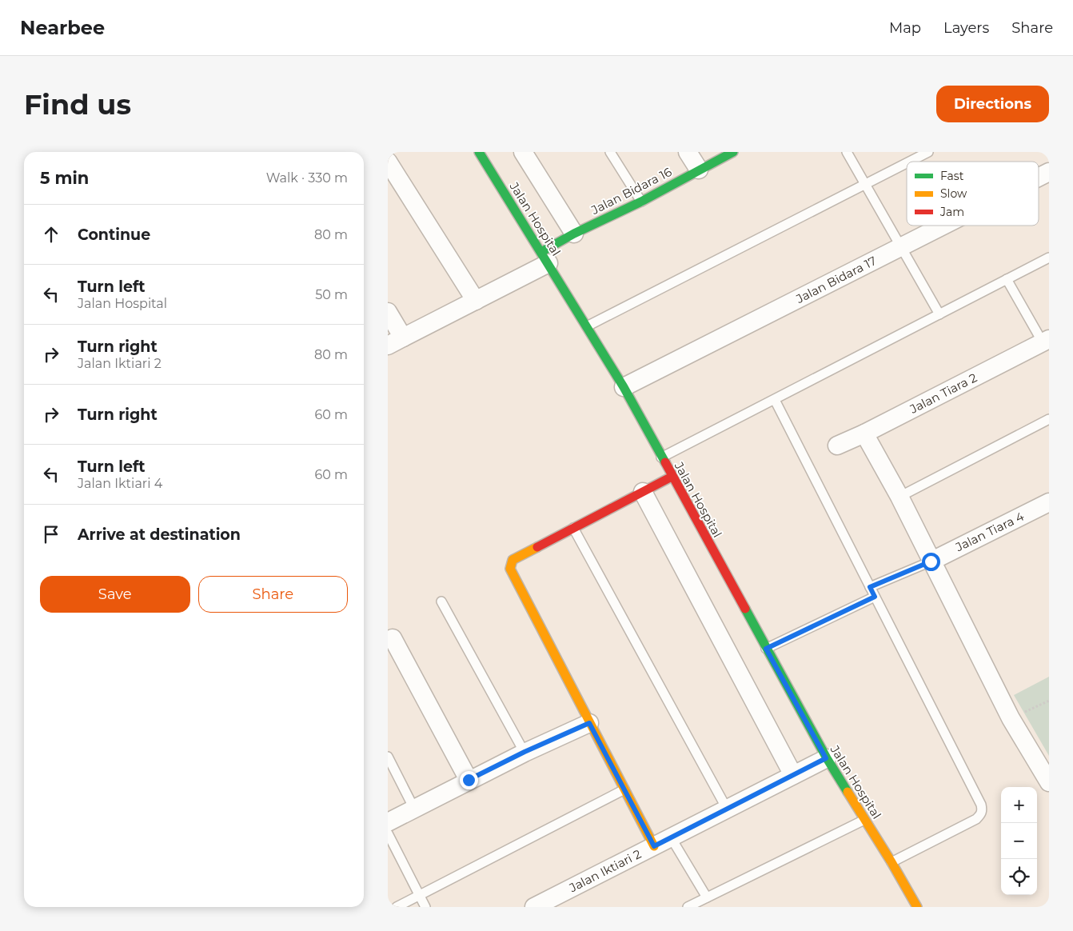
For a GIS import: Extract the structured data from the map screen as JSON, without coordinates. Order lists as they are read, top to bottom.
{
  "streets": {
    "street": [
      "Jalan Bidara 16",
      "Jalan Hospital",
      "Jalan Bidara 17",
      "Jalan Tiara 2",
      "Jalan Tiara 4",
      "Jalan Iktiari 2"
    ]
  },
  "crossings": [
    ["Jalan Bidara 16", "Jalan Hospital"],
    ["Jalan Hospital", "Jalan Bidara 17"],
    ["Jalan Hospital", "Jalan Iktiari 2"]
  ],
  "legend": ["Fast", "Slow", "Jam"],
  "page": {
    "header": "Nearbee",
    "nav": ["Map", "Layers", "Share"],
    "buttons": [
      "Directions",
      ["Save", "Share"]
    ],
    "title": "Find us",
    "heading": ["5 min", "Walk · 330 m"],
    "list": [
      ["Continue", "80 m"],
      ["Turn left", "Jalan Hospital", "50 m"],
      ["Turn right", "Jalan Iktiari 2", "80 m"],
      ["Turn right", "60 m"],
      ["Turn left", "Jalan Iktiari 4", "60 m"],
      "Arrive at destination"
    ],
    "map_buttons": ["+", "−"]
  }
}
